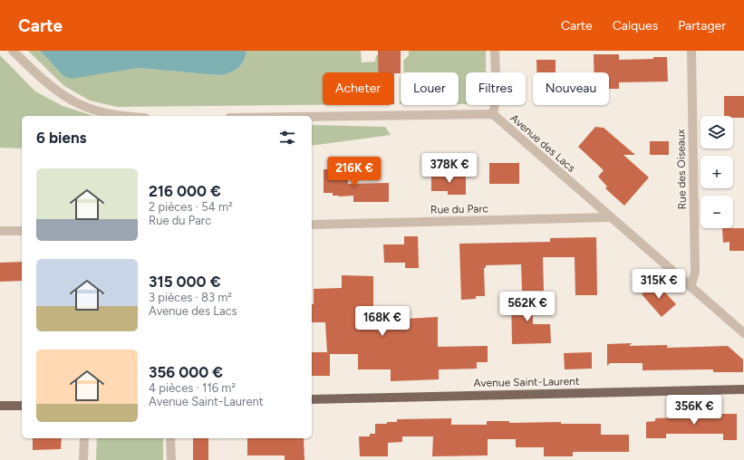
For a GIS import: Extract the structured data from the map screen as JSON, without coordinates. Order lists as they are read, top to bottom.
{
  "streets": {
    "main road": ["Avenue Saint-Laurent"],
    "street": ["Avenue des Lacs", "Rue des Oiseaux", "Rue du Parc"]
  },
  "crossings": [
    ["Avenue des Lacs", "Rue des Oiseaux"],
    ["Avenue des Lacs", "Rue du Parc"]
  ],
  "page": {
    "header": "Carte",
    "nav": ["Carte", "Calques", "Partager"],
    "chip": [
      "Acheter",
      "Louer",
      "Filtres",
      "Nouveau"
    ],
    "map_buttons": ["+", "−"],
    "heading": "6 biens",
    "price": [
      "378K €",
      "216K €",
      "315K €",
      "562K €",
      "168K €",
      "356K €"
    ],
    "list": [
      {
        "name": "216 000 €",
        "note": "2 pièces · 54 m² · Rue du Parc"
      },
      {
        "name": "315 000 €",
        "note": "3 pièces · 83 m² · Avenue des Lacs"
      },
      {
        "name": "356 000 €",
        "note": "4 pièces · 116 m² · Avenue Saint-Laurent"
      }
    ]
  }
}
